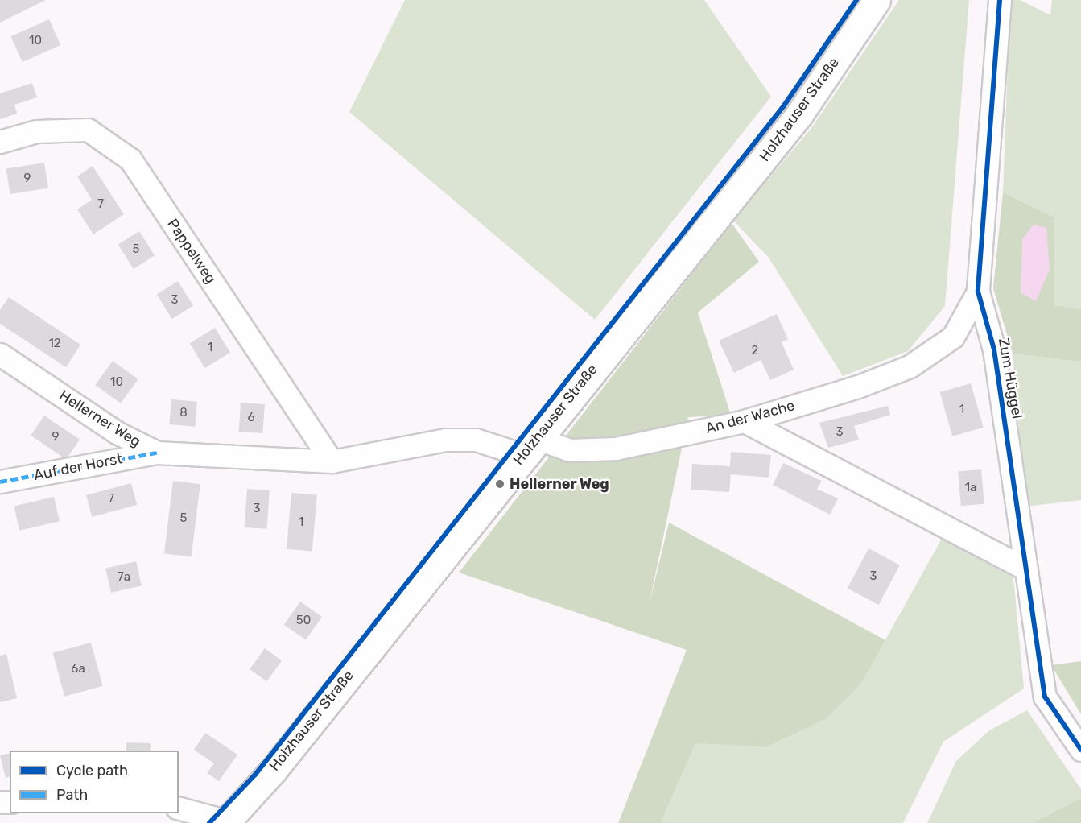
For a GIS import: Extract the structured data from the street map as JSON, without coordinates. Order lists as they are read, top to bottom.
{
  "streets": {
    "street": [
      "Holzhauser Straße",
      "Pappelweg",
      "Zum Hüggel",
      "An der Wache",
      "Hellerner Weg",
      "Auf der Horst"
    ]
  },
  "crossings": [
    ["Holzhauser Straße", "An der Wache"],
    ["Holzhauser Straße", "Hellerner Weg"],
    ["Pappelweg", "Hellerner Weg"],
    ["Zum Hüggel", "An der Wache"],
    ["An der Wache", "Hellerner Weg"],
    ["Hellerner Weg", "Auf der Horst"]
  ],
  "places": ["Hellerner Weg"],
  "house_numbers": [
    "10",
    "9",
    "7",
    "5",
    "3",
    "12",
    "1",
    "2",
    "10",
    "1",
    "8",
    "6",
    "3",
    "9",
    "1a",
    "7",
    "3",
    "5",
    "1",
    "3",
    "7a",
    "50",
    "6a"
  ],
  "legend": ["Cycle path", "Path"]
}
